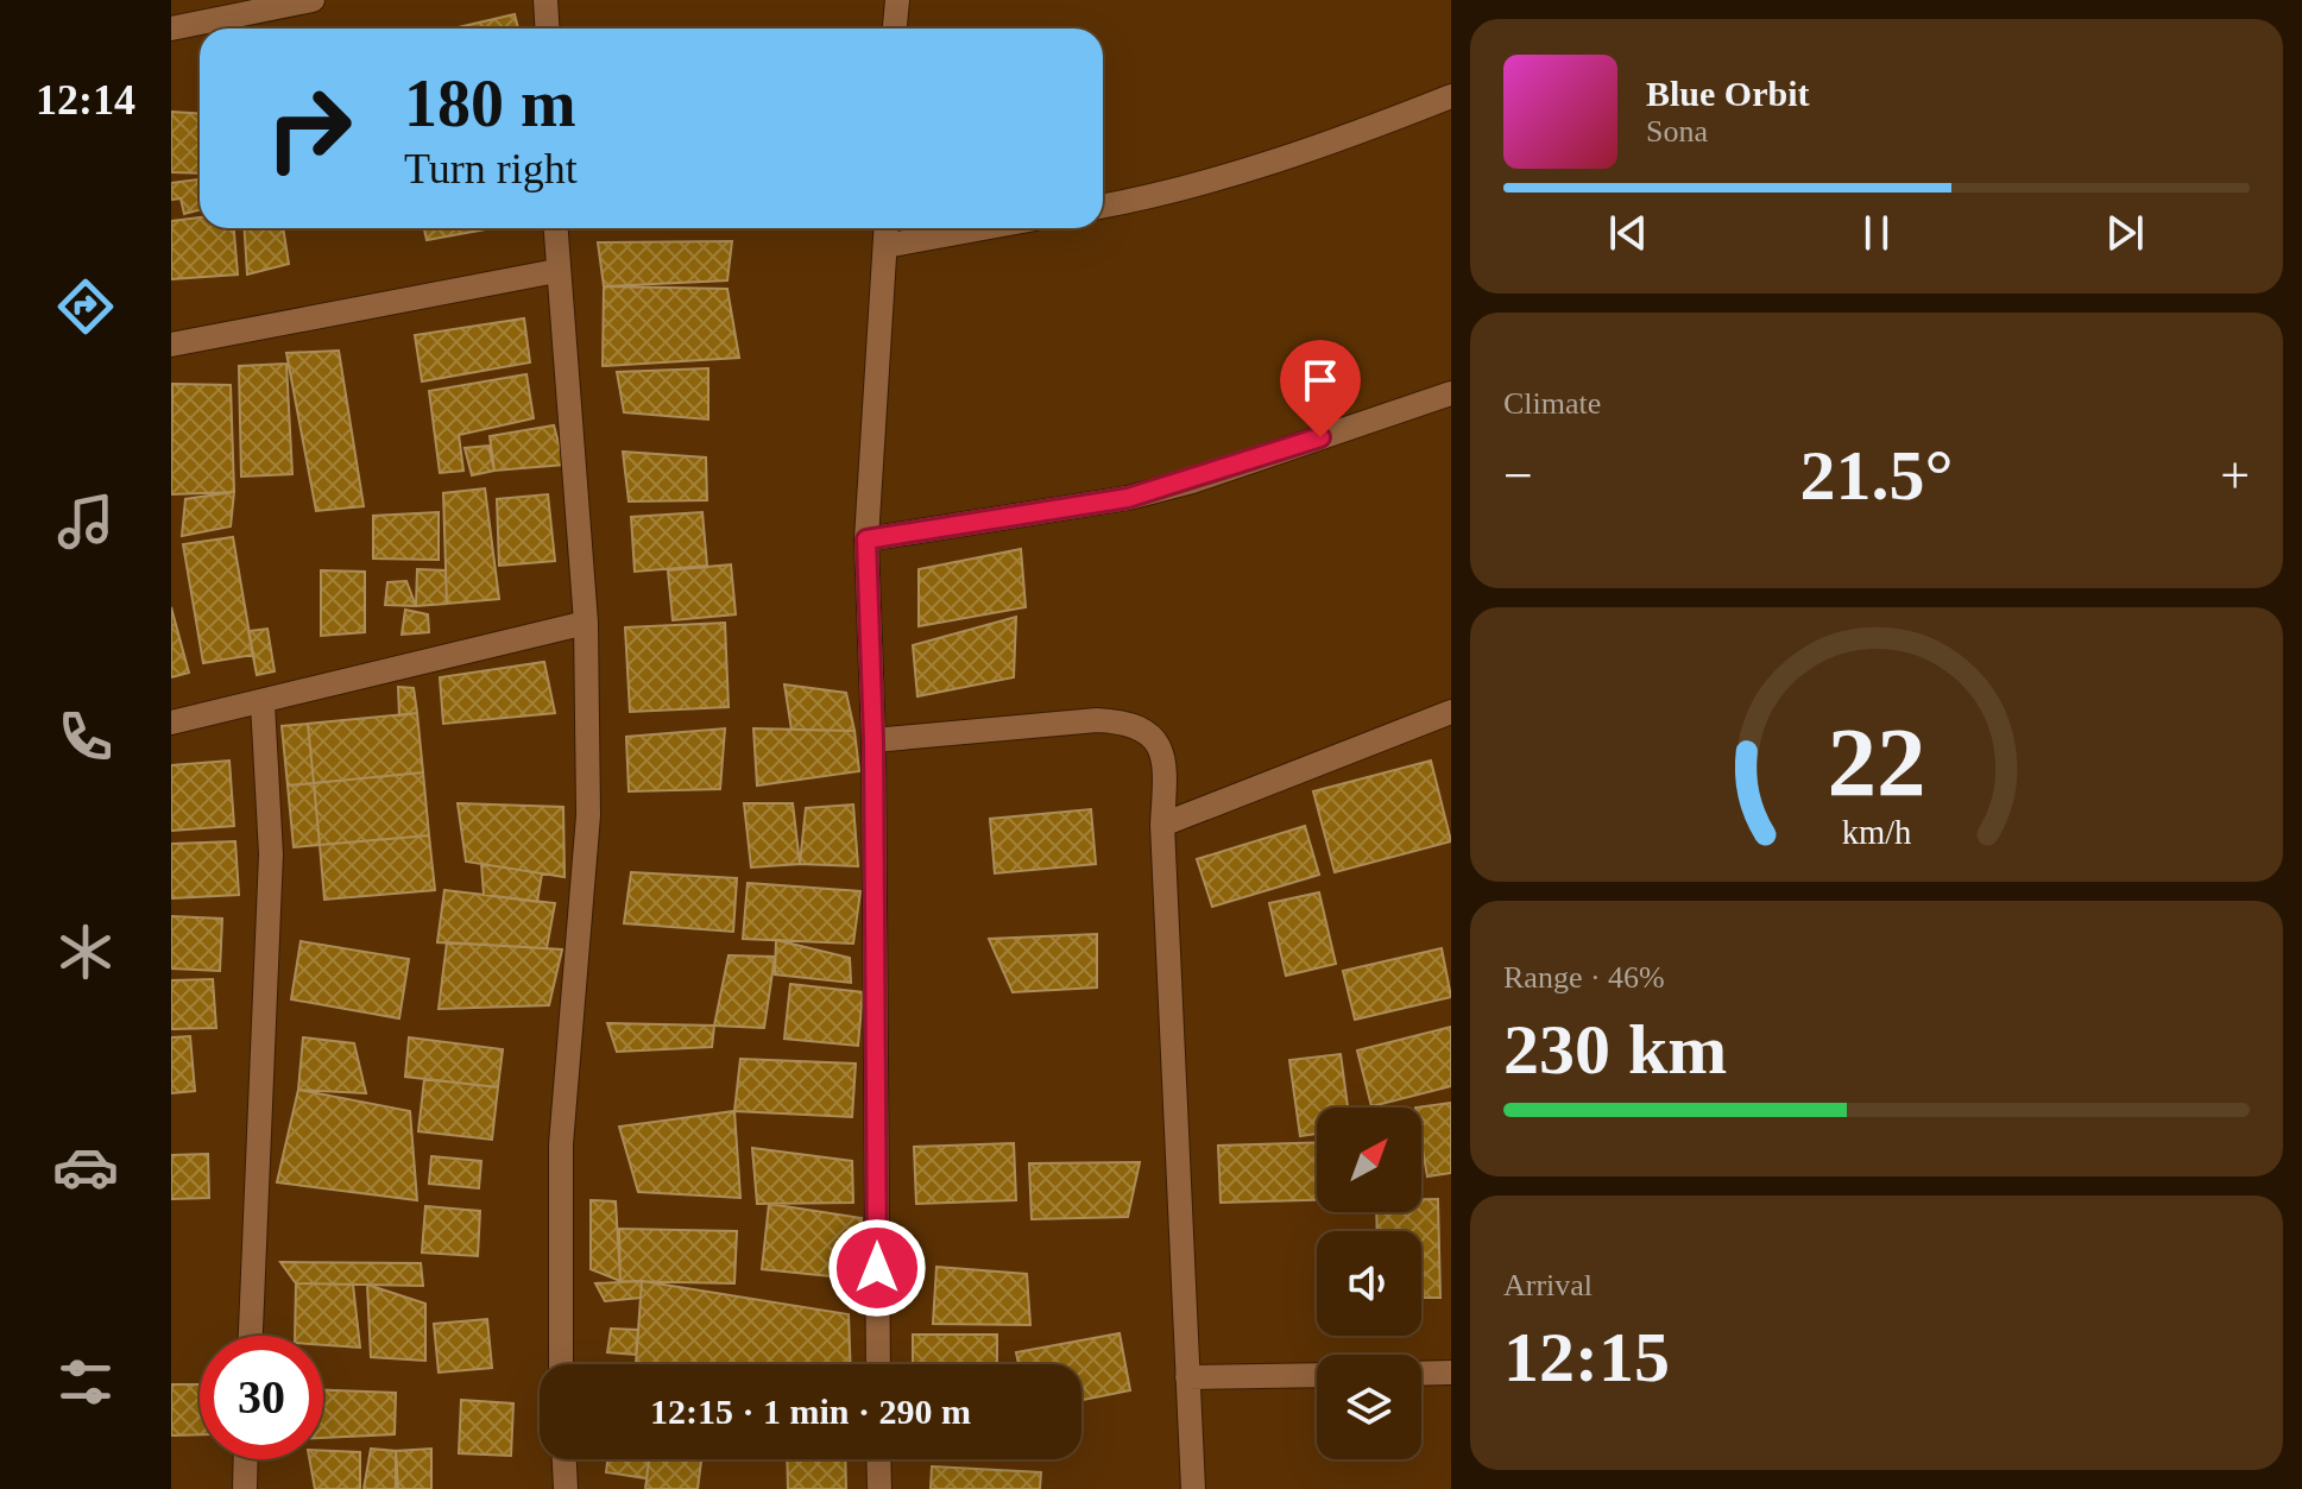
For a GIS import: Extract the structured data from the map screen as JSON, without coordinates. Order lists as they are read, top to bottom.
{
  "north": "top right",
  "page": {
    "tabs": "12:14",
    "turn": ["180 m", "Turn right"],
    "song": ["Blue Orbit", "Sona"],
    "tile": [
      "Climate",
      ["Range · 46%", "230 km"],
      ["Arrival", "12:15"]
    ],
    "heat": ["−", "21.5°", "+"],
    "limit": "30",
    "trip": "12:15 · 1 min · 290 m",
    "gauge": ["22", "km/h"]
  }
}
